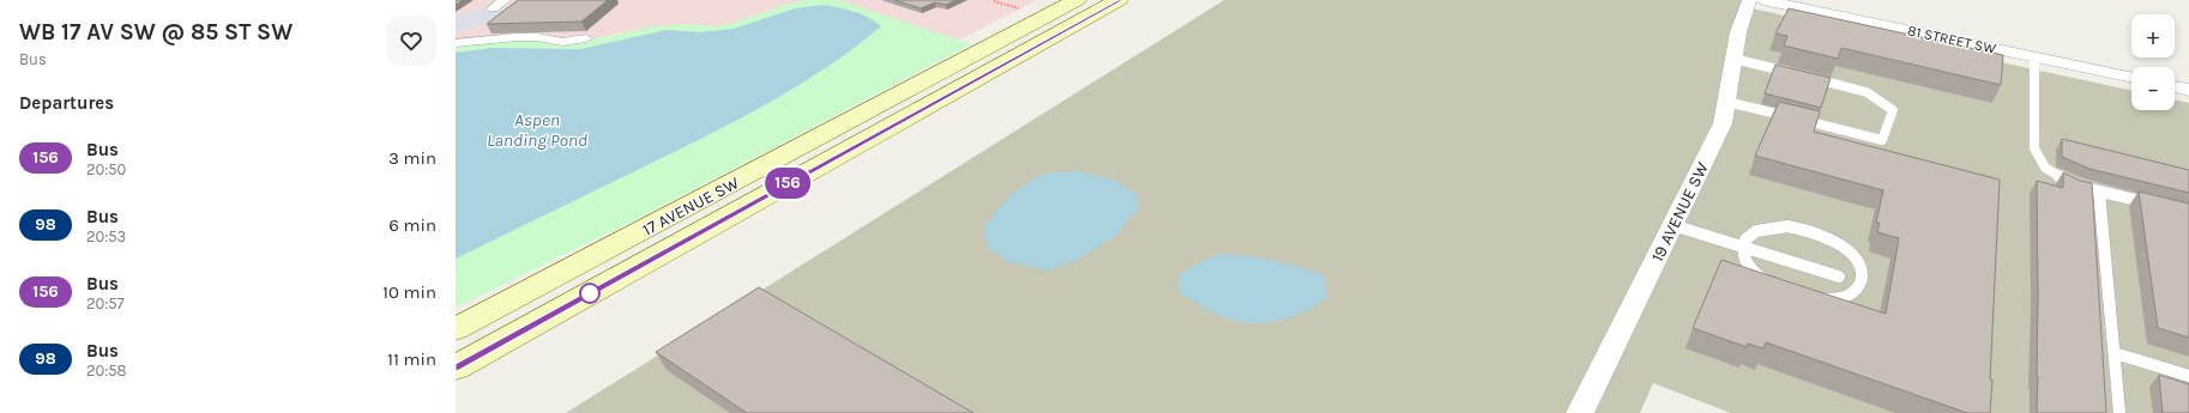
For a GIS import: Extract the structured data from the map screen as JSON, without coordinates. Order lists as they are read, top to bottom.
{
  "streets": {
    "main road": ["17 AVENUE SW"],
    "street": ["81 STREET SW", "19 AVENUE SW"]
  },
  "water": ["Aspen Landing Pond"],
  "lines": ["bus line 156"],
  "page": {
    "heading": [
      ["WB 17 AV SW @ 85 ST SW", "Bus"],
      "Departures"
    ],
    "on_map": "156",
    "map_buttons": ["+", "−"],
    "list": [
      {
        "mark": "156",
        "name": "Bus",
        "note": "20:50",
        "value": "3 min"
      },
      {
        "mark": "98",
        "name": "Bus",
        "note": "20:53",
        "value": "6 min"
      },
      {
        "mark": "156",
        "name": "Bus",
        "note": "20:57",
        "value": "10 min"
      },
      {
        "mark": "98",
        "name": "Bus",
        "note": "20:58",
        "value": "11 min"
      }
    ]
  }
}
